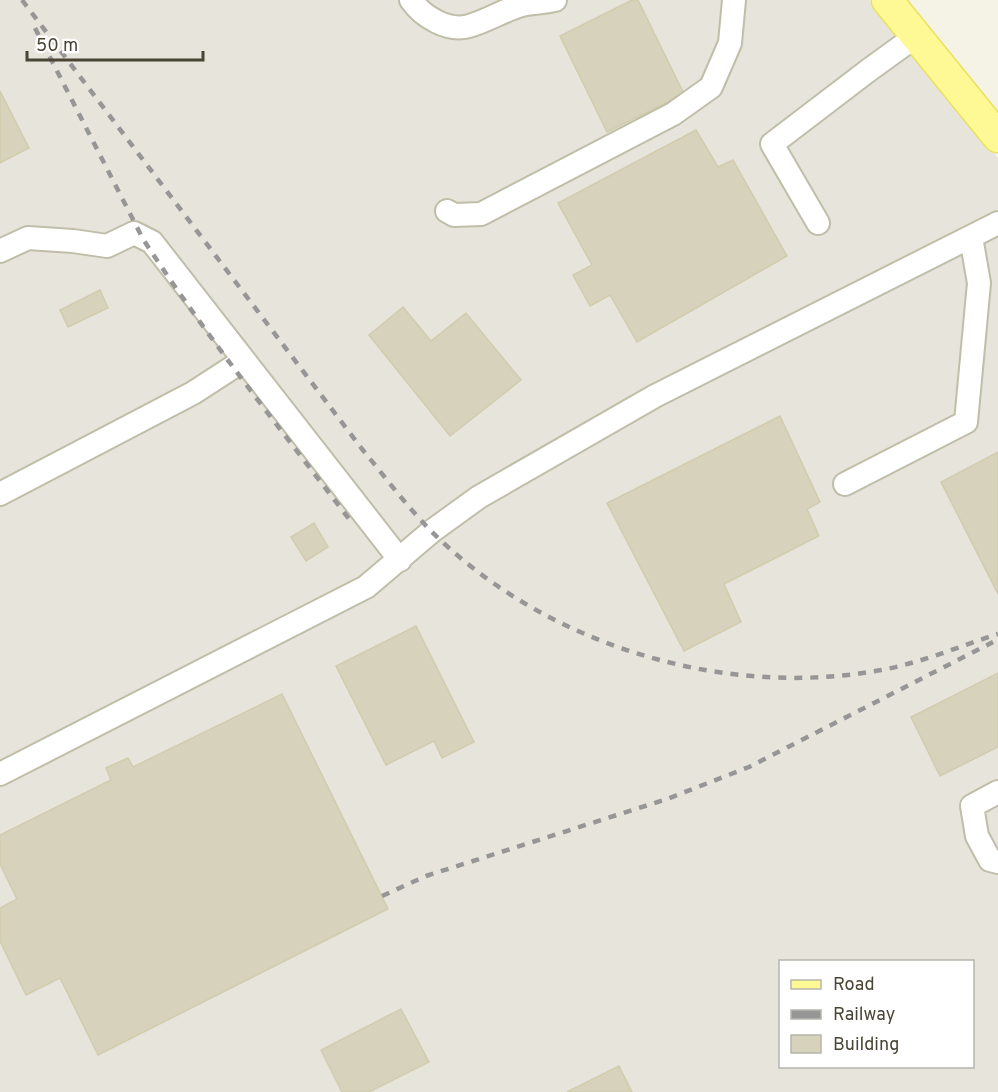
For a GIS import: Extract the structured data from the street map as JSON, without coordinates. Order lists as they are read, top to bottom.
{
  "legend": ["Road", "Railway", "Building"],
  "scale_bar": "50 m"
}
